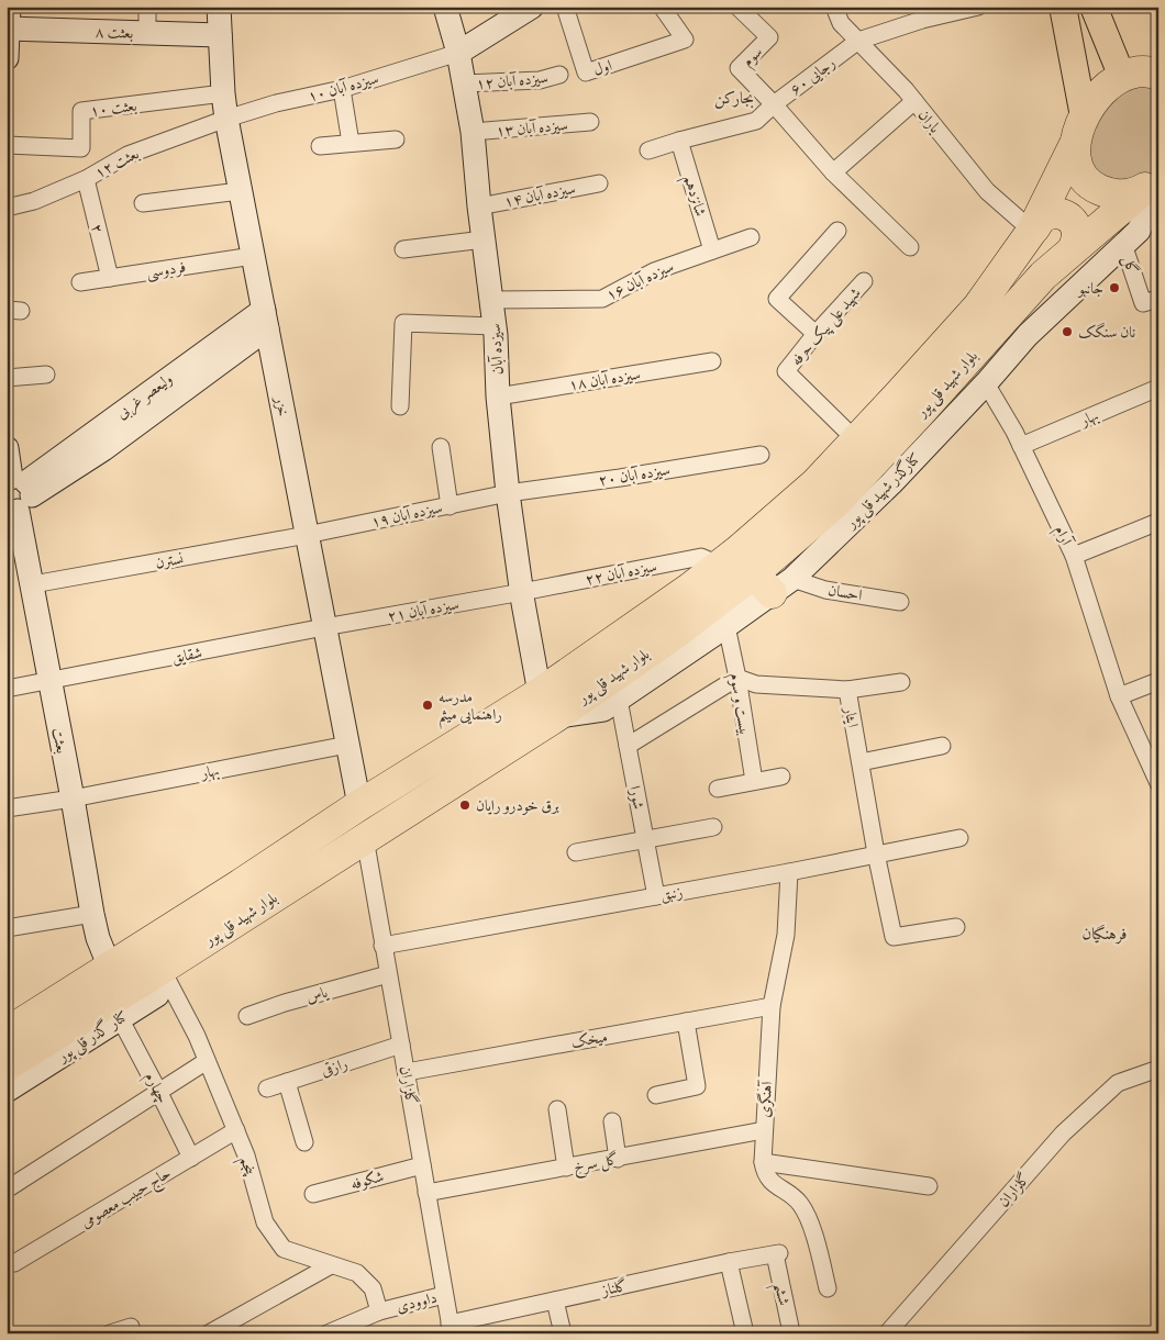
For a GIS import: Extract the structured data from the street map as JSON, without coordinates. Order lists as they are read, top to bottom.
{
  "streets": {
    "highway": ["بلوار شهید قلی پور"],
    "street": [
      "بعثت ۸",
      "سوم",
      "اول",
      "رجایی ۶۰",
      "سیزده آبان ۱۲",
      "سیزده آبان ‍۱۰",
      "بعثت ۱۰",
      "باران",
      "سیزده آبان ۱۳",
      "بعثت ۱۲",
      "سیزده آبان ۱۴",
      "شانزدهم",
      "۲",
      "گل",
      "فردوسی",
      "سیزده آبان ۱۶",
      "شهید علی پیک حرفه",
      "سیزده آبان",
      "سیزده آبان ۱۸",
      "ولیعصر غربی",
      "خزر",
      "بهار",
      "سیزده آبان ۲۰",
      "کنارگذر شهید قلی پور",
      "سیزده آبان ۱۹",
      "آرام",
      "نسترن",
      "سیزده آبان ۲۲",
      "احسان",
      "سیزده آبان ۲۱",
      "شقایق",
      "بیست و سوم",
      "ایثار",
      "بعثت",
      "شورا",
      "زنبق",
      "یاس",
      "کنار گذر قلی پور",
      "میخک",
      "رازقی",
      "گلزاران",
      "چهارم",
      "آهنگری",
      "گل سرخ",
      "پنجم",
      "شکوفه",
      "حاج حبیب معصومی",
      "گلناز",
      "ششم",
      "داوودی"
    ]
  },
  "crossings": [
    ["بعثت ۸", "خزر"],
    ["سوم", "رجایی ۶۰"],
    ["رجایی ۶۰", "باران"],
    ["رجایی ۶۰", "شانزدهم"],
    ["سیزده آبان ۱۲", "سیزده آبان"],
    ["سیزده آبان ‍۱۰", "بعثت ۱۲"],
    ["سیزده آبان ‍۱۰", "سیزده آبان"],
    ["سیزده آبان ‍۱۰", "خزر"],
    ["بعثت ۱۰", "خزر"],
    ["باران", "بلوار شهید قلی پور"],
    ["سیزده آبان ۱۳", "سیزده آبان"],
    ["بعثت ۱۲", "۲"],
    ["بعثت ۱۲", "خزر"],
    ["سیزده آبان ۱۴", "سیزده آبان"],
    ["شانزدهم", "سیزده آبان ۱۶"],
    ["۲", "فردوسی"],
    ["گل", "کنارگذر شهید قلی پور"],
    ["فردوسی", "خزر"],
    ["سیزده آبان ۱۶", "سیزده آبان"],
    ["شهید علی پیک حرفه", "بلوار شهید قلی پور"],
    ["سیزده آبان", "سیزده آبان ۱۸"],
    ["سیزده آبان", "بلوار شهید قلی پور"],
    ["سیزده آبان", "سیزده آبان ۲۰"],
    ["سیزده آبان", "سیزده آبان ۱۹"],
    ["سیزده آبان", "سیزده آبان ۲۲"],
    ["سیزده آبان", "سیزده آبان ۲۱"],
    ["بلوار شهید قلی پور", "خزر"],
    ["بلوار شهید قلی پور", "کنارگذر شهید قلی پور"],
    ["بلوار شهید قلی پور", "سیزده آبان ۲۲"],
    ["بلوار شهید قلی پور", "احسان"],
    ["بلوار شهید قلی پور", "بعثت"],
    ["بلوار شهید قلی پور", "کنار گذر قلی پور"],
    ["بلوار شهید قلی پور", "گلزاران"],
    ["بلوار شهید قلی پور", "چهارم"],
    ["بلوار شهید قلی پور", "پنجم"],
    ["ولیعصر غربی", "خزر"],
    ["ولیعصر غربی", "بعثت"],
    ["خزر", "بهار"],
    ["خزر", "سیزده آبان ۱۹"],
    ["خزر", "نسترن"],
    ["خزر", "سیزده آبان ۲۱"],
    ["خزر", "شقایق"],
    ["بهار", "آرام"],
    ["بهار", "بعثت"],
    ["سیزده آبان ۲۰", "سیزده آبان ۱۹"],
    ["کنارگذر شهید قلی پور", "آرام"],
    ["سیزده آبان ۱۹", "نسترن"],
    ["نسترن", "بعثت"],
    ["سیزده آبان ۲۲", "سیزده آبان ۲۱"],
    ["سیزده آبان ۲۱", "شقایق"],
    ["شقایق", "بعثت"],
    ["بیست و سوم", "ایثار"],
    ["ایثار", "زنبق"],
    ["شورا", "زنبق"],
    ["زنبق", "گلزاران"],
    ["زنبق", "آهنگری"],
    ["یاس", "گلزاران"],
    ["کنار گذر قلی پور", "چهارم"],
    ["میخک", "گلزاران"],
    ["میخک", "آهنگری"],
    ["رازقی", "گلزاران"],
    ["گلزاران", "گل سرخ"],
    ["گلزاران", "شکوفه"],
    ["گلزاران", "گلناز"],
    ["گلزاران", "داوودی"],
    ["چهارم", "حاج حبیب معصومی"],
    ["آهنگری", "گل سرخ"],
    ["پنجم", "حاج حبیب معصومی"],
    ["پنجم", "داوودی"],
    ["گلناز", "ششم"]
  ],
  "districts": ["بجارکن", "فرهنگیان"],
  "places": [
    "جانبو",
    "نان سنگک",
    "مدرسه راهنمایی میثم",
    "برق خودرو رایان"
  ]
}
